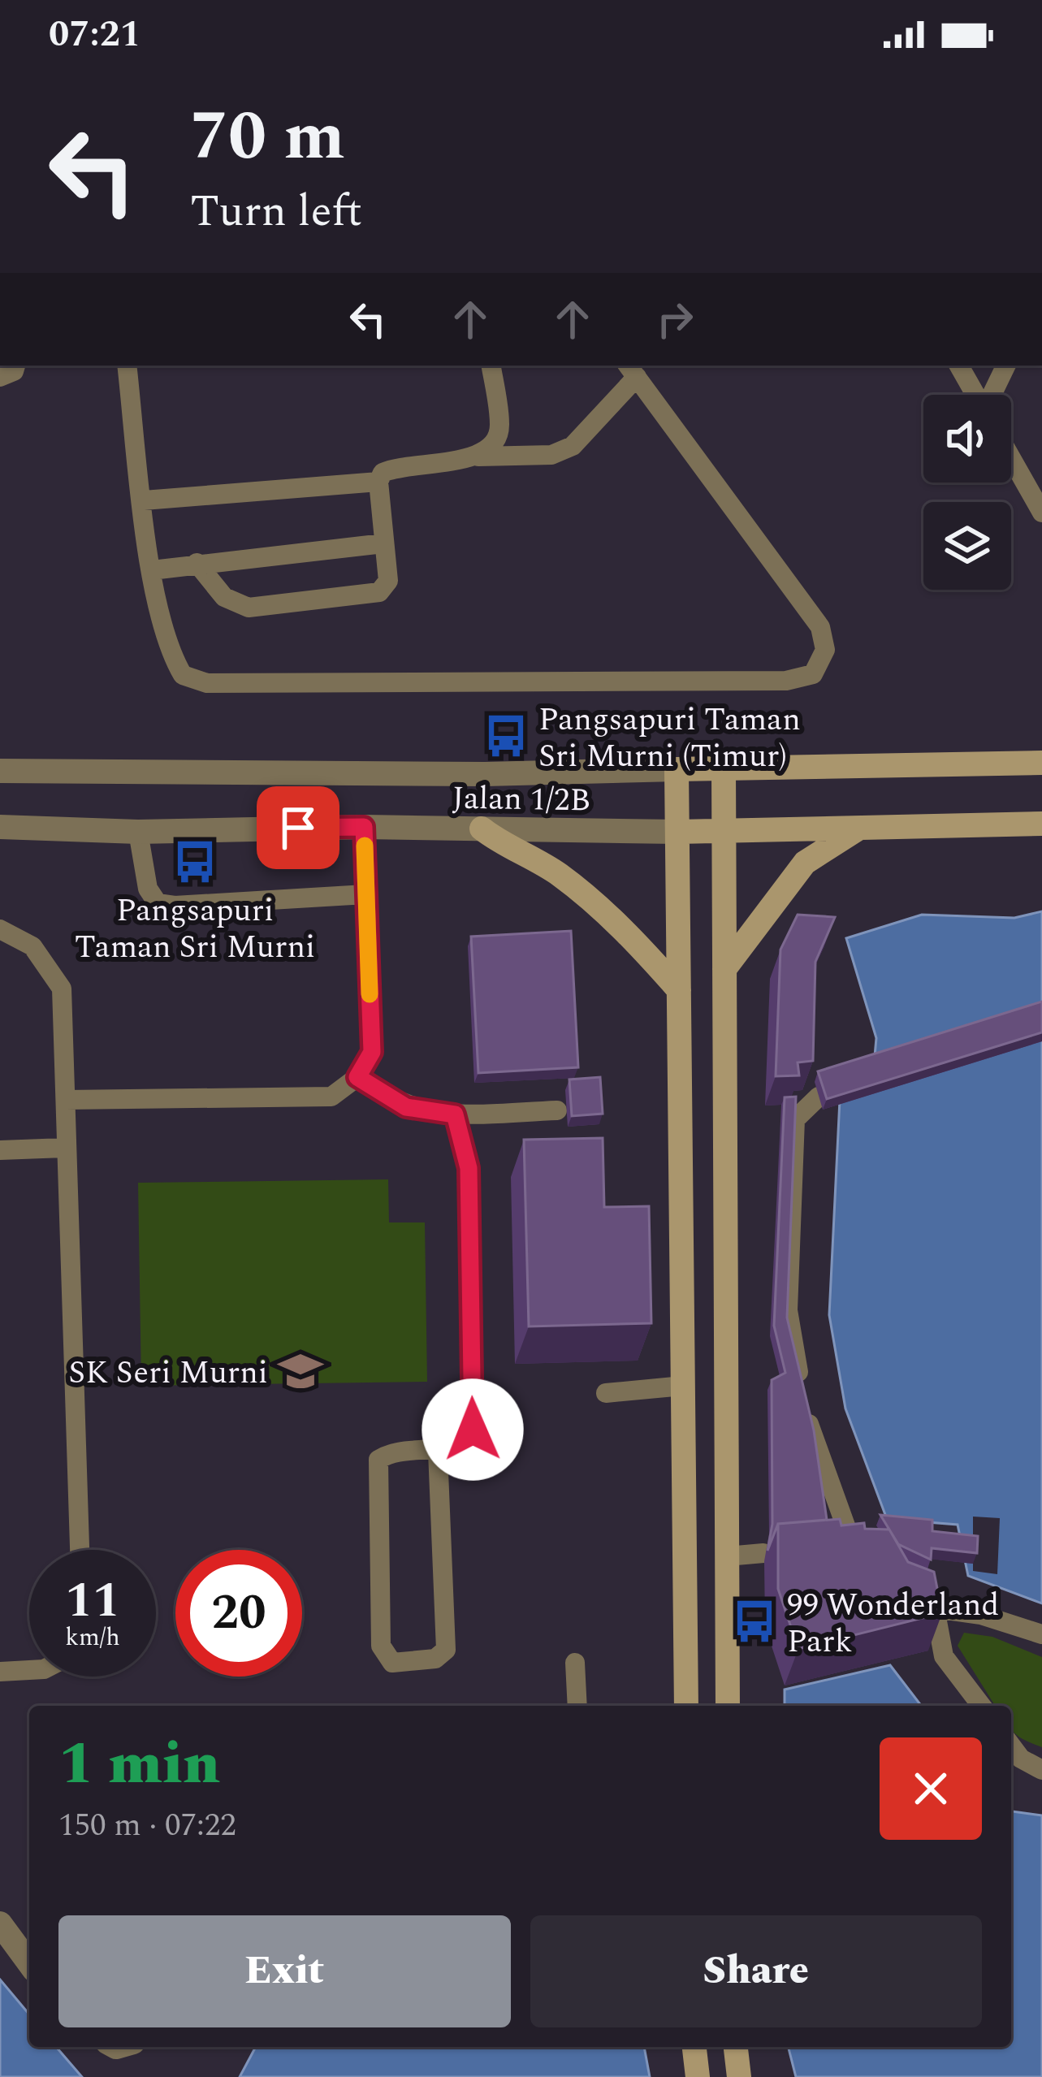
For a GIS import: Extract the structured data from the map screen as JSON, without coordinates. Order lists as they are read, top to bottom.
{
  "streets": {
    "street": ["Jalan 1/2B"]
  },
  "places": {
    "bus stop": ["Pangsapuri Taman Sri Murni (Timur)", "Pangsapuri Taman Sri Murni", "99 Wonderland Park"],
    "school or university": ["SK Seri Murni"]
  },
  "page": {
    "status": "07:21",
    "turn": ["70 m", "Turn left"],
    "speed": "11 km/h",
    "limit": "20",
    "heading": ["1 min", "150 m · 07:22"],
    "buttons": ["Exit", "Share"]
  }
}
